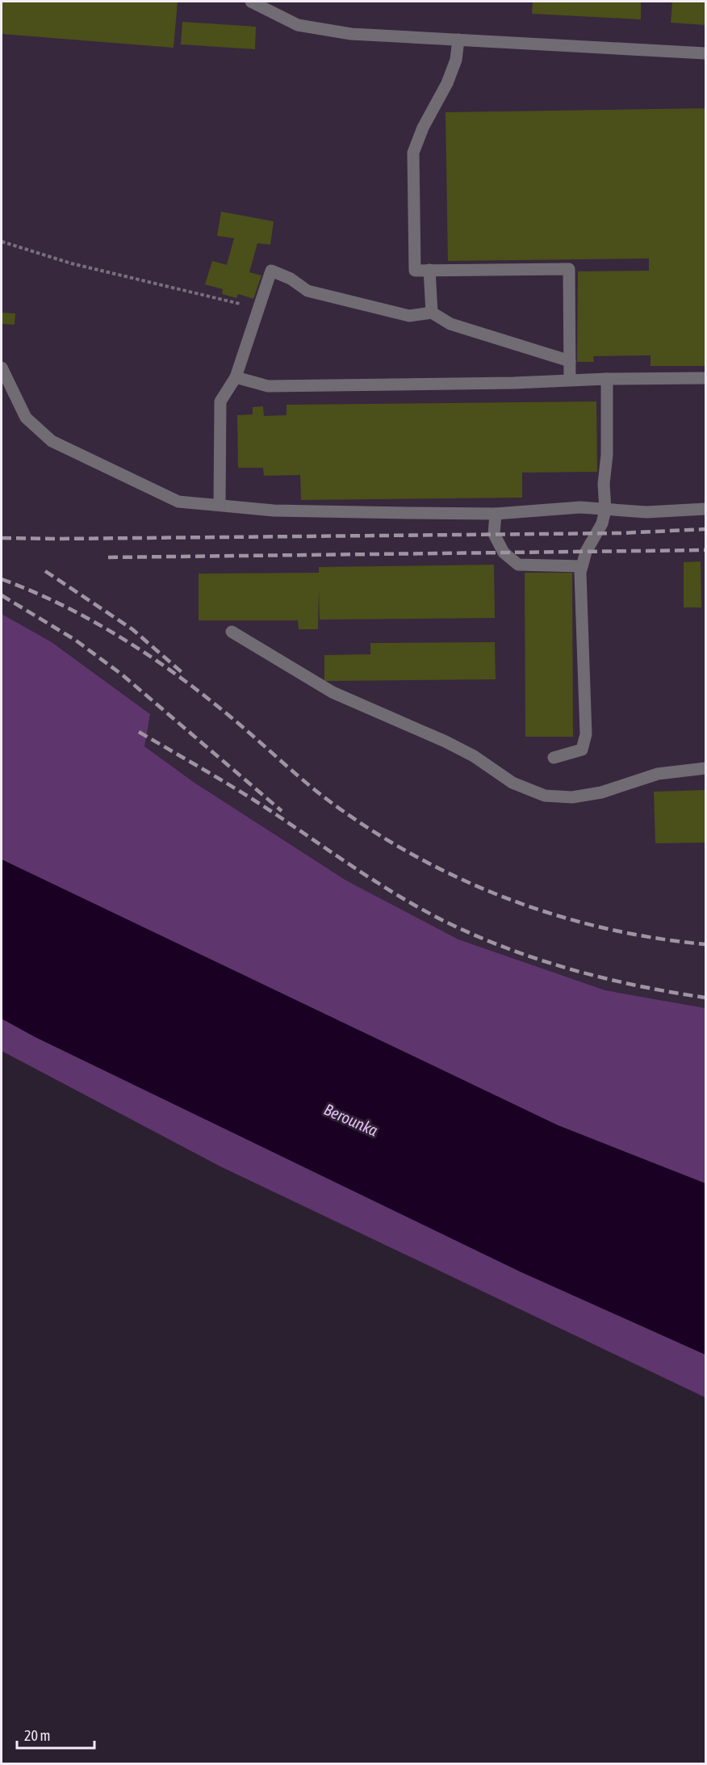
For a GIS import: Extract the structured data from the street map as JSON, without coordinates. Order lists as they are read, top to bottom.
{
  "water": ["Berounka"],
  "scale_bar": "20 m"
}
